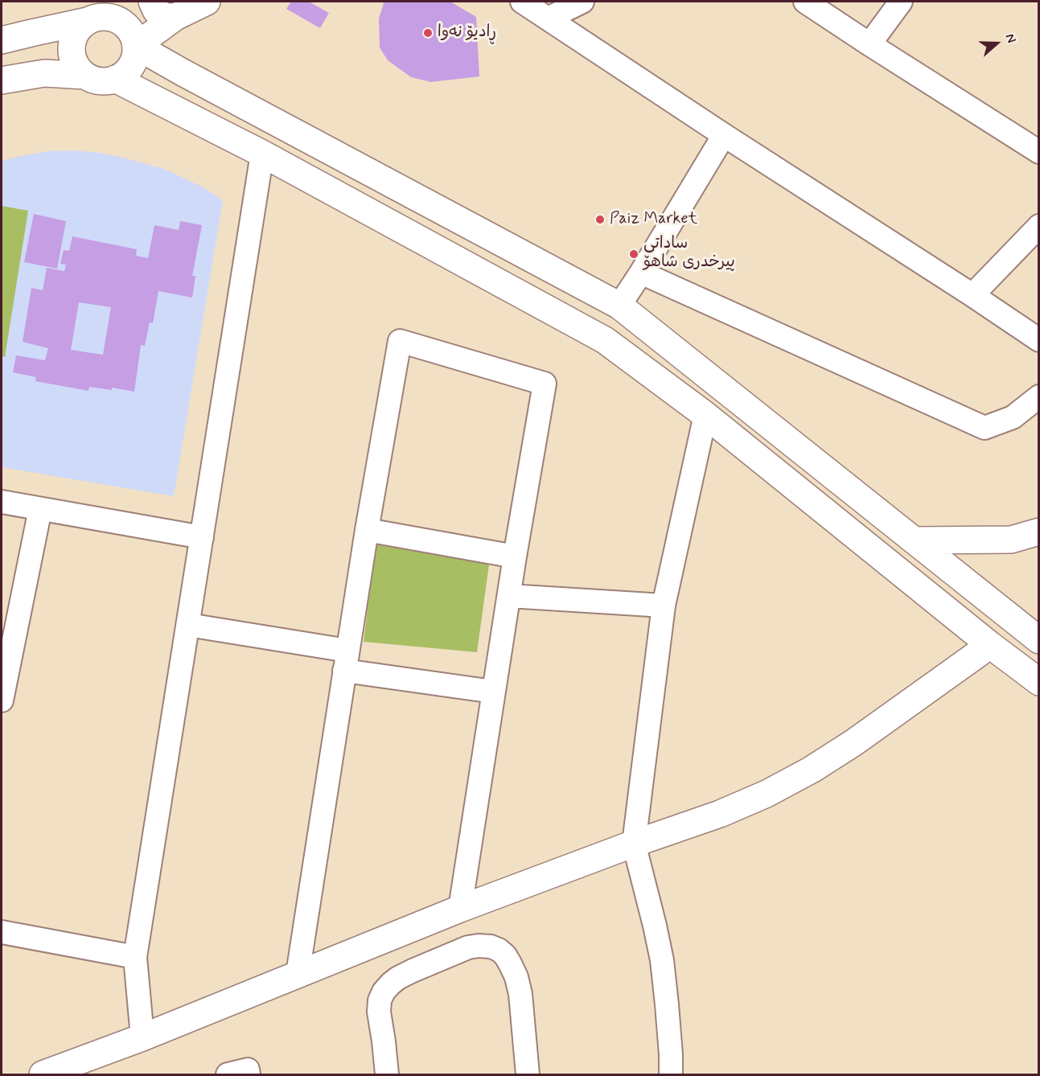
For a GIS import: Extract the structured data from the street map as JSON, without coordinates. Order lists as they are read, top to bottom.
{
  "places": ["ڕادیۆ نەوا", "Paiz Market", "ساداتی پیرخدری شاهۆ"],
  "north": "right"
}
